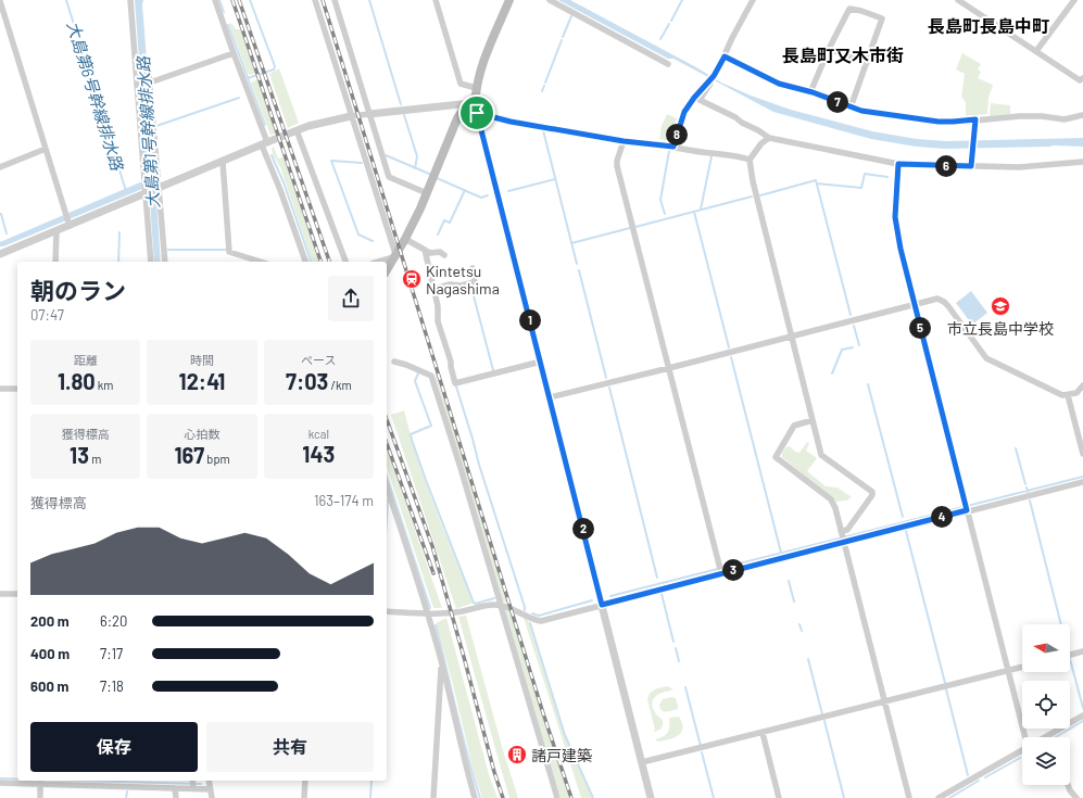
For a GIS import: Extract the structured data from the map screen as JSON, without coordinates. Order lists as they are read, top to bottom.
{
  "districts": ["長島町長島中町", "長島町又木市街"],
  "water": ["大島第6号幹線排水路", "大島第1号幹線排水路"],
  "places": {
    "station": ["Kintetsu Nagashima"],
    "school or university": ["市立長島中学校"],
    "building": ["諸戸建築"]
  },
  "north": "left",
  "page": {
    "pins": [
      "7",
      "8",
      "6",
      "1",
      "5",
      "4",
      "2",
      "3"
    ],
    "heading": ["朝のラン", "07:47"],
    "stats": [
      ["距離", "1.80 km"],
      ["時間", "12:41"],
      ["ペース", "7:03 /km"],
      ["獲得標高", "13 m"],
      ["心拍数", "167 bpm"],
      ["kcal", "143"]
    ],
    "chart": ["獲得標高", "163–174 m"],
    "list": [
      {
        "name": "200 m",
        "note": "6:20"
      },
      {
        "name": "400 m",
        "note": "7:17"
      },
      {
        "name": "600 m",
        "note": "7:18"
      }
    ],
    "buttons": ["保存", "共有"]
  }
}
